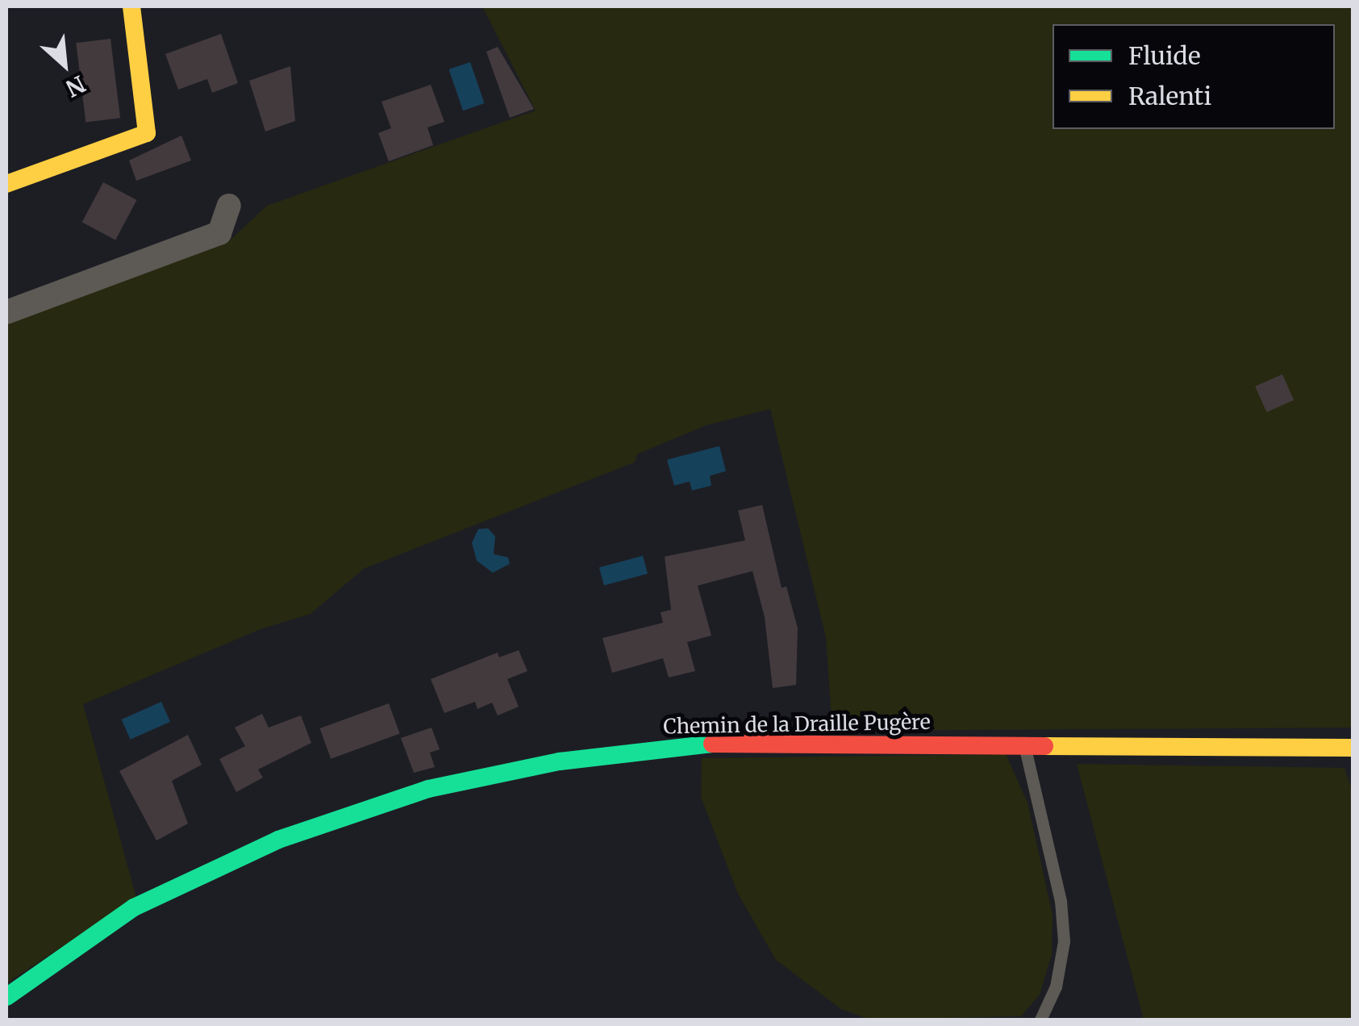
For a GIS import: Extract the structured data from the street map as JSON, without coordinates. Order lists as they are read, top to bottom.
{
  "streets": {
    "street": ["Chemin de la Draille Pugère"]
  },
  "legend": ["Fluide", "Ralenti"],
  "north": "bottom right"
}
